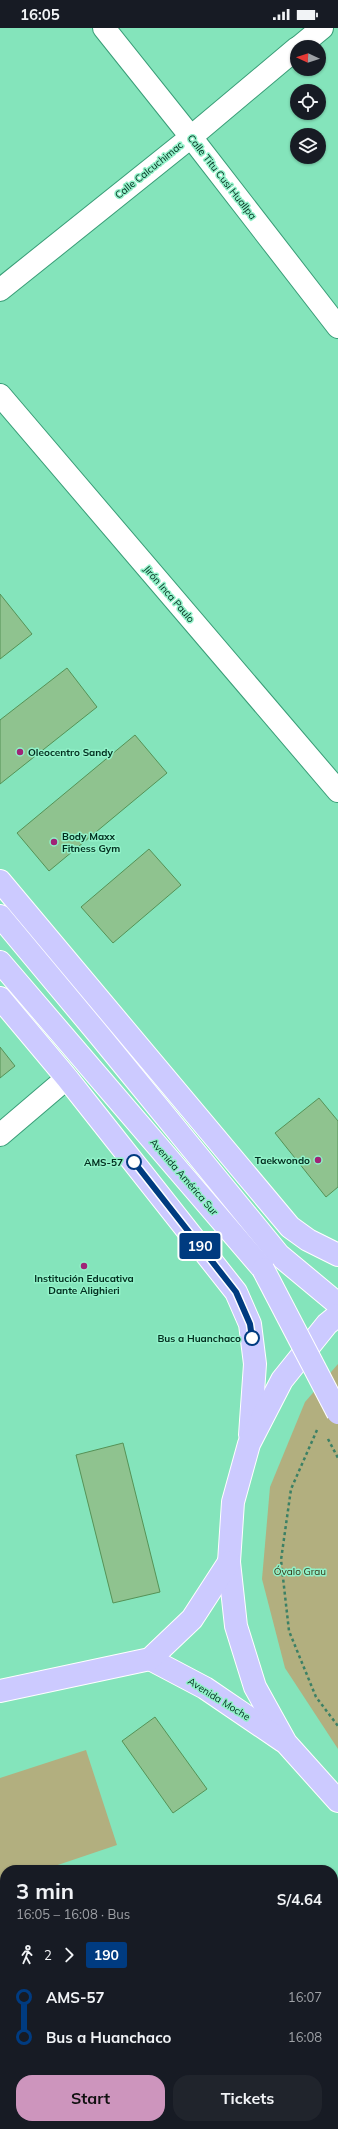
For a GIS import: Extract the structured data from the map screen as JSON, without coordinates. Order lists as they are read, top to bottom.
{
  "streets": {
    "main road": ["Avenida América Sur", "Avenida Moche"],
    "street": ["Calle Calcuchimac", "Calle Titu Cusi Huallpa", "Jirón Inca Paulo"]
  },
  "crossings": [
    ["Calle Calcuchimac", "Calle Titu Cusi Huallpa"]
  ],
  "parks": ["Óvalo Grau"],
  "places": [
    "Oleocentro Sandy",
    "Body Maxx Fitness Gym",
    "Taekwondo",
    "AMS-57",
    "Institución Educativa Dante Alighieri",
    "Bus a Huanchaco"
  ],
  "lines": ["bus line 190"],
  "north": "left",
  "page": {
    "status": "16:05",
    "on_map": "190",
    "heading": ["3 min", "16:05 – 16:08 · Bus", "S/4.64"],
    "legs": ["2", "190"],
    "list": [
      {
        "name": "AMS-57",
        "value": "16:07"
      },
      {
        "name": "Bus a Huanchaco",
        "value": "16:08"
      }
    ],
    "buttons": ["Start", "Tickets"]
  }
}
